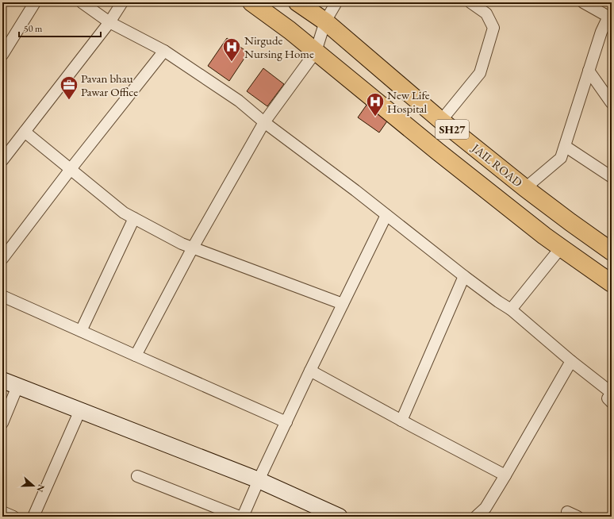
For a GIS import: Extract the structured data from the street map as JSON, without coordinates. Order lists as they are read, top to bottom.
{
  "streets": {
    "main road": ["SH27", "JAIL ROAD"]
  },
  "places": {
    "hospital": ["Nirgude Nursing Home", "New Life Hospital"],
    "office": ["Pavan bhau Pawar Office"]
  },
  "scale_bar": "50 m",
  "north": "right"
}
